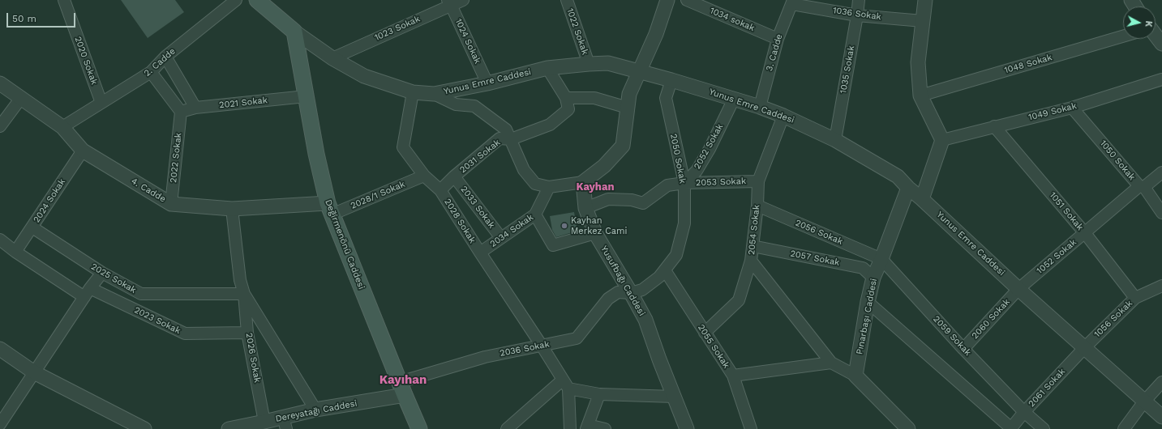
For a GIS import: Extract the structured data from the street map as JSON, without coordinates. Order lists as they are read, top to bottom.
{
  "streets": {
    "main road": ["Değirmenönü Caddesi"],
    "street": [
      "1036 Sokak",
      "1034 sokak",
      "1023 Sokak",
      "1022 Sokak",
      "1024 Sokak",
      "3. Cadde",
      "2020 Sokak",
      "2. Cadde",
      "1048 Sokak",
      "1035 Sokak",
      "Yunus Emre Caddesi",
      "2021 Sokak",
      "1049 Sokak",
      "2052 Sokak",
      "2031 Sokak",
      "2022 Sokak",
      "2050 Sokak",
      "1050 Sokak",
      "2053 Sokak",
      "4. Cadde",
      "2028/1 Sokak",
      "2024 Sokak",
      "2033 Sokak",
      "1051 Sokak",
      "2028 Sokak",
      "2054 Sokak",
      "2034 Sokak",
      "2056 Sokak",
      "1052 Sokak",
      "2057 Sokak",
      "2025 Sokak",
      "Yusufbağı Caddesi",
      "Pınarbaşı Caddesi",
      "2060 Sokak",
      "1056 Sokak",
      "2023 Sokak",
      "2059 Sokak",
      "2055 Sokak",
      "2036 Sokak",
      "2026 Sokak",
      "2061 Sokak",
      "Dereyatağı Caddesi"
    ]
  },
  "crossings": [
    ["1036 Sokak", "3. Cadde"],
    ["1036 Sokak", "1035 Sokak"],
    ["1034 sokak", "3. Cadde"],
    ["1023 Sokak", "1024 Sokak"],
    ["1023 Sokak", "Yunus Emre Caddesi"],
    ["1022 Sokak", "Yunus Emre Caddesi"],
    ["1024 Sokak", "Yunus Emre Caddesi"],
    ["3. Cadde", "Yunus Emre Caddesi"],
    ["2020 Sokak", "2. Cadde"],
    ["2. Cadde", "4. Cadde"],
    ["1035 Sokak", "Yunus Emre Caddesi"],
    ["Yunus Emre Caddesi", "2052 Sokak"],
    ["Yunus Emre Caddesi", "2050 Sokak"],
    ["Yunus Emre Caddesi", "2028 Sokak"],
    ["Yunus Emre Caddesi", "2054 Sokak"],
    ["Yunus Emre Caddesi", "Değirmenönü Caddesi"],
    ["Yunus Emre Caddesi", "1052 Sokak"],
    ["Yunus Emre Caddesi", "Pınarbaşı Caddesi"],
    ["Yunus Emre Caddesi", "2060 Sokak"],
    ["Yunus Emre Caddesi", "1056 Sokak"],
    ["Yunus Emre Caddesi", "2061 Sokak"],
    ["2021 Sokak", "2022 Sokak"],
    ["2021 Sokak", "Değirmenönü Caddesi"],
    ["1049 Sokak", "1050 Sokak"],
    ["1049 Sokak", "1051 Sokak"],
    ["2052 Sokak", "2050 Sokak"],
    ["2052 Sokak", "2053 Sokak"],
    ["2031 Sokak", "2033 Sokak"],
    ["2031 Sokak", "2028 Sokak"],
    ["2022 Sokak", "4. Cadde"],
    ["2050 Sokak", "2053 Sokak"],
    ["2050 Sokak", "Yusufbağı Caddesi"],
    ["2050 Sokak", "2055 Sokak"],
    ["2050 Sokak", "2036 Sokak"],
    ["1050 Sokak", "1052 Sokak"],
    ["2053 Sokak", "2054 Sokak"],
    ["4. Cadde", "2028/1 Sokak"],
    ["4. Cadde", "2024 Sokak"],
    ["4. Cadde", "Değirmenönü Caddesi"],
    ["2028/1 Sokak", "2028 Sokak"],
    ["2028/1 Sokak", "Değirmenönü Caddesi"],
    ["2024 Sokak", "2025 Sokak"],
    ["2024 Sokak", "2023 Sokak"],
    ["2033 Sokak", "2034 Sokak"],
    ["1051 Sokak", "1052 Sokak"],
    ["1051 Sokak", "1056 Sokak"],
    ["2028 Sokak", "2034 Sokak"],
    ["2028 Sokak", "2036 Sokak"],
    ["2054 Sokak", "2056 Sokak"],
    ["2054 Sokak", "2057 Sokak"],
    ["2054 Sokak", "2055 Sokak"],
    ["2056 Sokak", "Pınarbaşı Caddesi"],
    ["2056 Sokak", "2059 Sokak"],
    ["Değirmenönü Caddesi", "2036 Sokak"],
    ["Değirmenönü Caddesi", "Dereyatağı Caddesi"],
    ["1052 Sokak", "2060 Sokak"],
    ["2057 Sokak", "Pınarbaşı Caddesi"],
    ["2025 Sokak", "2026 Sokak"],
    ["Yusufbağı Caddesi", "2036 Sokak"],
    ["Pınarbaşı Caddesi", "2059 Sokak"],
    ["2060 Sokak", "2059 Sokak"],
    ["1056 Sokak", "2061 Sokak"],
    ["2023 Sokak", "2026 Sokak"],
    ["2059 Sokak", "2061 Sokak"],
    ["2036 Sokak", "Dereyatağı Caddesi"],
    ["2026 Sokak", "Dereyatağı Caddesi"]
  ],
  "districts": ["Kayhan", "Kayıhan"],
  "places": ["Kayhan Merkez Cami"],
  "scale_bar": "50 m",
  "north": "right"
}
